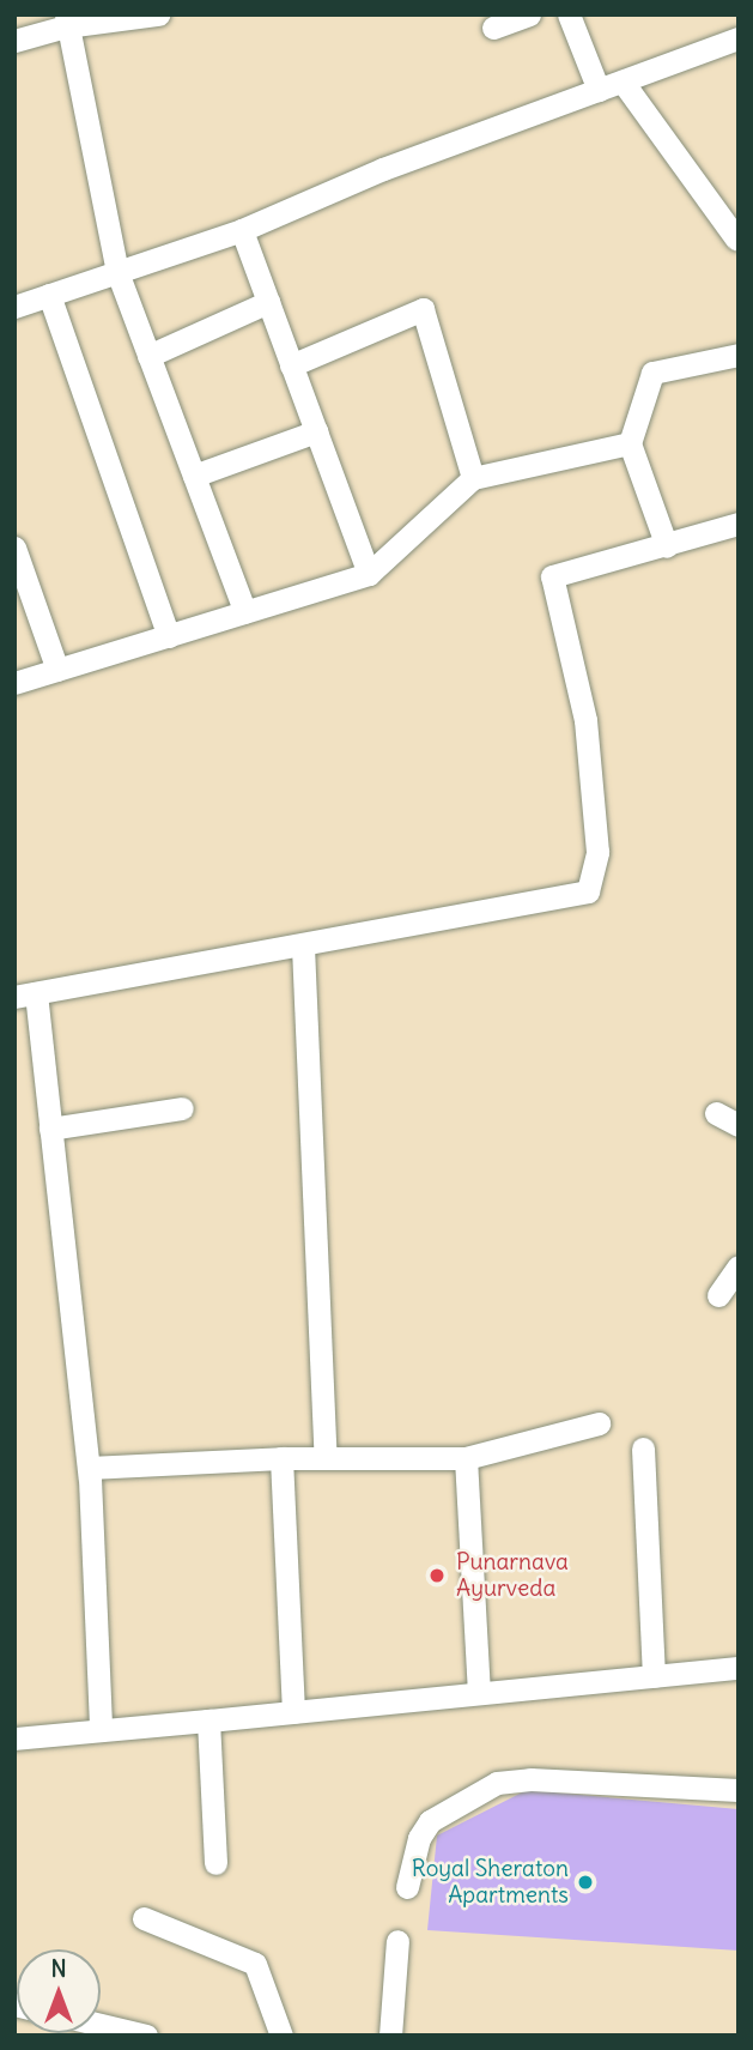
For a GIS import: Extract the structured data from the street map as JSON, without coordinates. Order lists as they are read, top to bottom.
{
  "places": ["Punarnava Ayurveda", "Royal Sheraton Apartments"],
  "north": "top"
}
